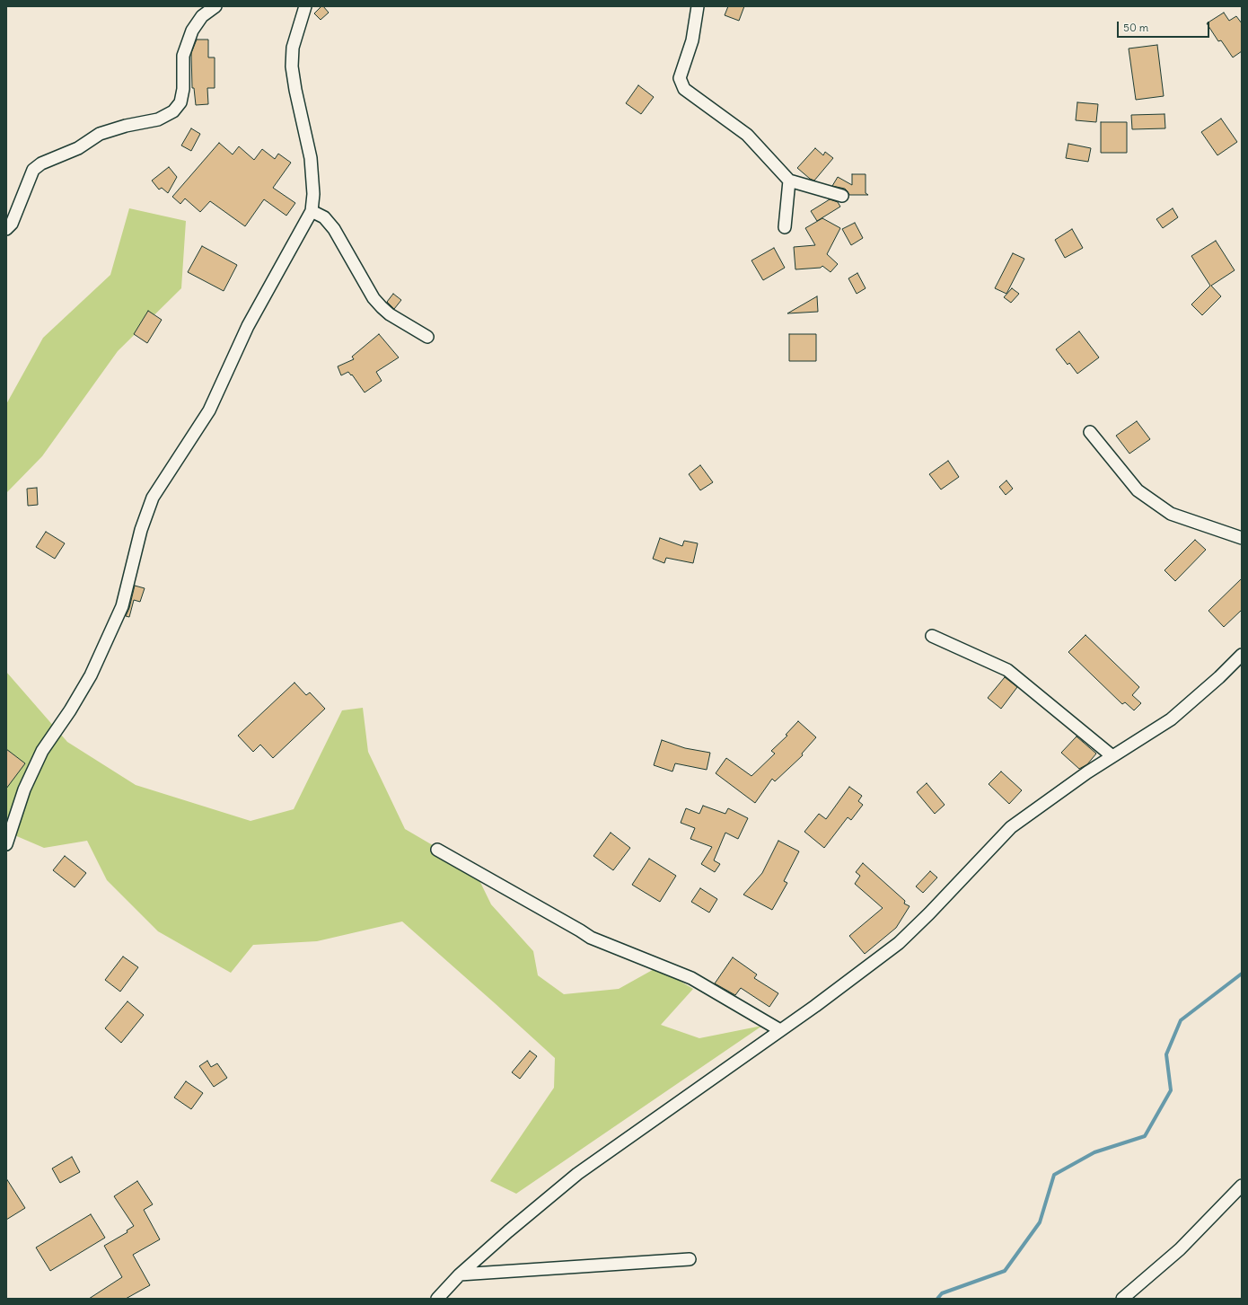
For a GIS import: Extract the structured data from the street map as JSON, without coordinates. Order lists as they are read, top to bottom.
{
  "scale_bar": "50 m"
}
